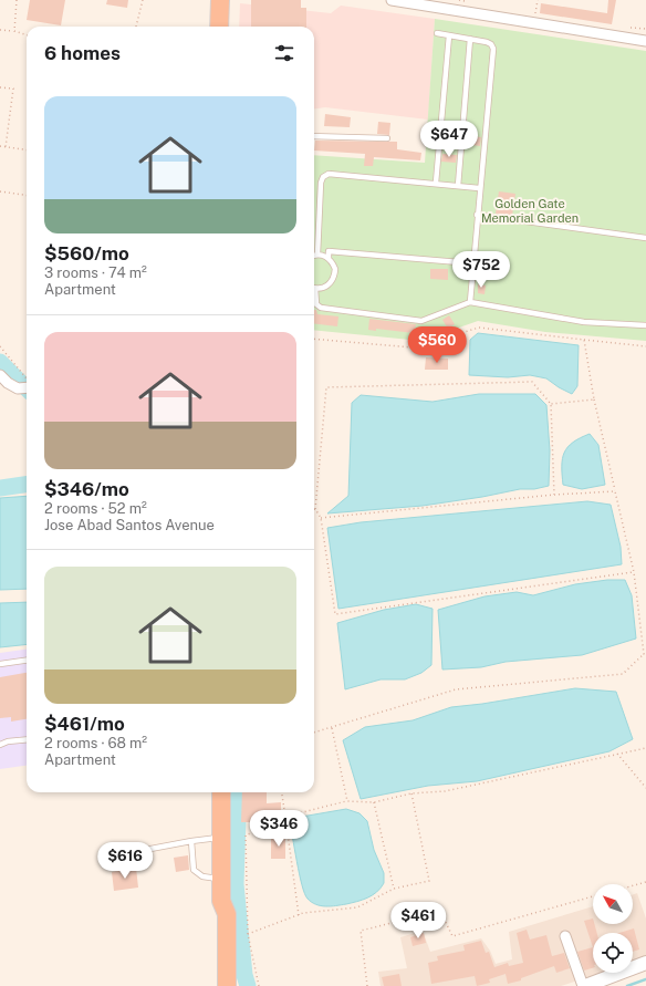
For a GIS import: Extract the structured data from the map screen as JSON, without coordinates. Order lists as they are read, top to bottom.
{
  "parks": ["Golden Gate Memorial Garden"],
  "north": "top left",
  "page": {
    "heading": "6 homes",
    "list": [
      {
        "name": "$560/mo",
        "note": "3 rooms · 74 m² · Apartment"
      },
      {
        "name": "$346/mo",
        "note": "2 rooms · 52 m² · Jose Abad Santos Avenue"
      },
      {
        "name": "$461/mo",
        "note": "2 rooms · 68 m² · Apartment"
      }
    ],
    "price": [
      "$647",
      "$752",
      "$560",
      "$346",
      "$616",
      "$461"
    ]
  }
}
